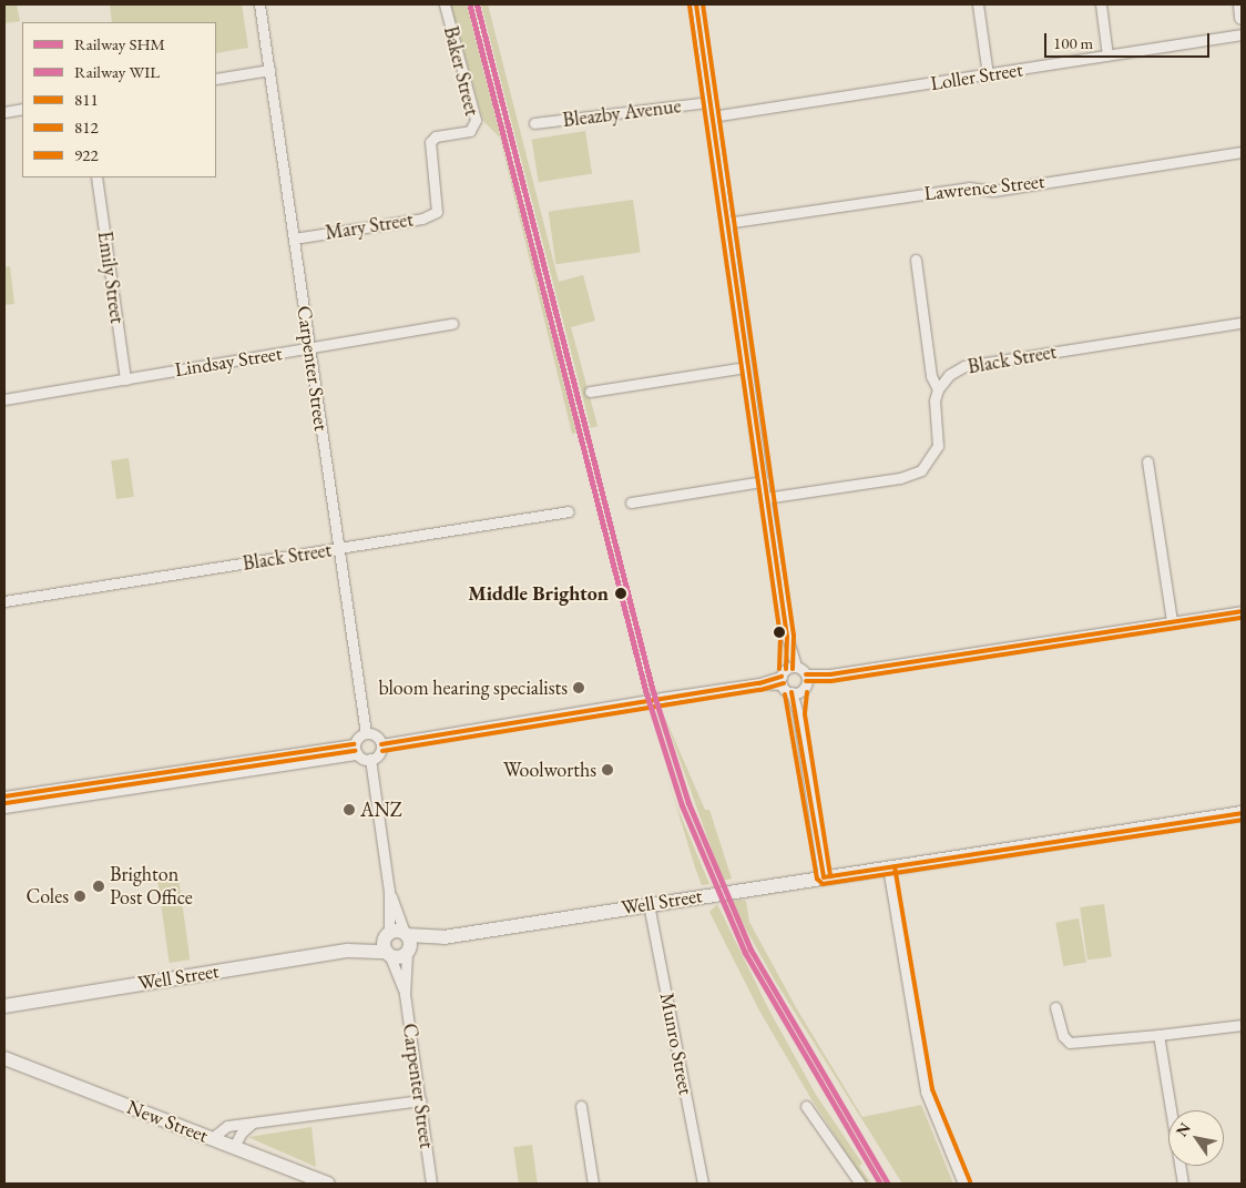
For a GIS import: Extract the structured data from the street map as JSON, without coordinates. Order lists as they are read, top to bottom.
{
  "streets": {
    "street": [
      "Baker Street",
      "Loller Street",
      "Bleazby Avenue",
      "Lawrence Street",
      "Mary Street",
      "Emily Street",
      "Black Street",
      "Lindsay Street",
      "Carpenter Street",
      "Well Street",
      "Munro Street",
      "New Street"
    ]
  },
  "crossings": [
    ["Baker Street", "Mary Street"],
    ["Mary Street", "Carpenter Street"],
    ["Emily Street", "Lindsay Street"],
    ["Black Street", "Carpenter Street"],
    ["Lindsay Street", "Carpenter Street"],
    ["Carpenter Street", "Well Street"],
    ["Well Street", "Munro Street"]
  ],
  "places": [
    "Middle Brighton",
    "bloom hearing specialists",
    "Woolworths",
    "ANZ",
    "Brighton Post Office",
    "Coles"
  ],
  "lines": [
    "rail line SHM",
    "transit line 811",
    "transit line 922",
    "transit line 812",
    "rail line WIL"
  ],
  "legend": [
    "Railway SHM",
    "Railway WIL",
    "811",
    "812",
    "922"
  ],
  "scale_bar": "100 m",
  "north": "top left"
}
